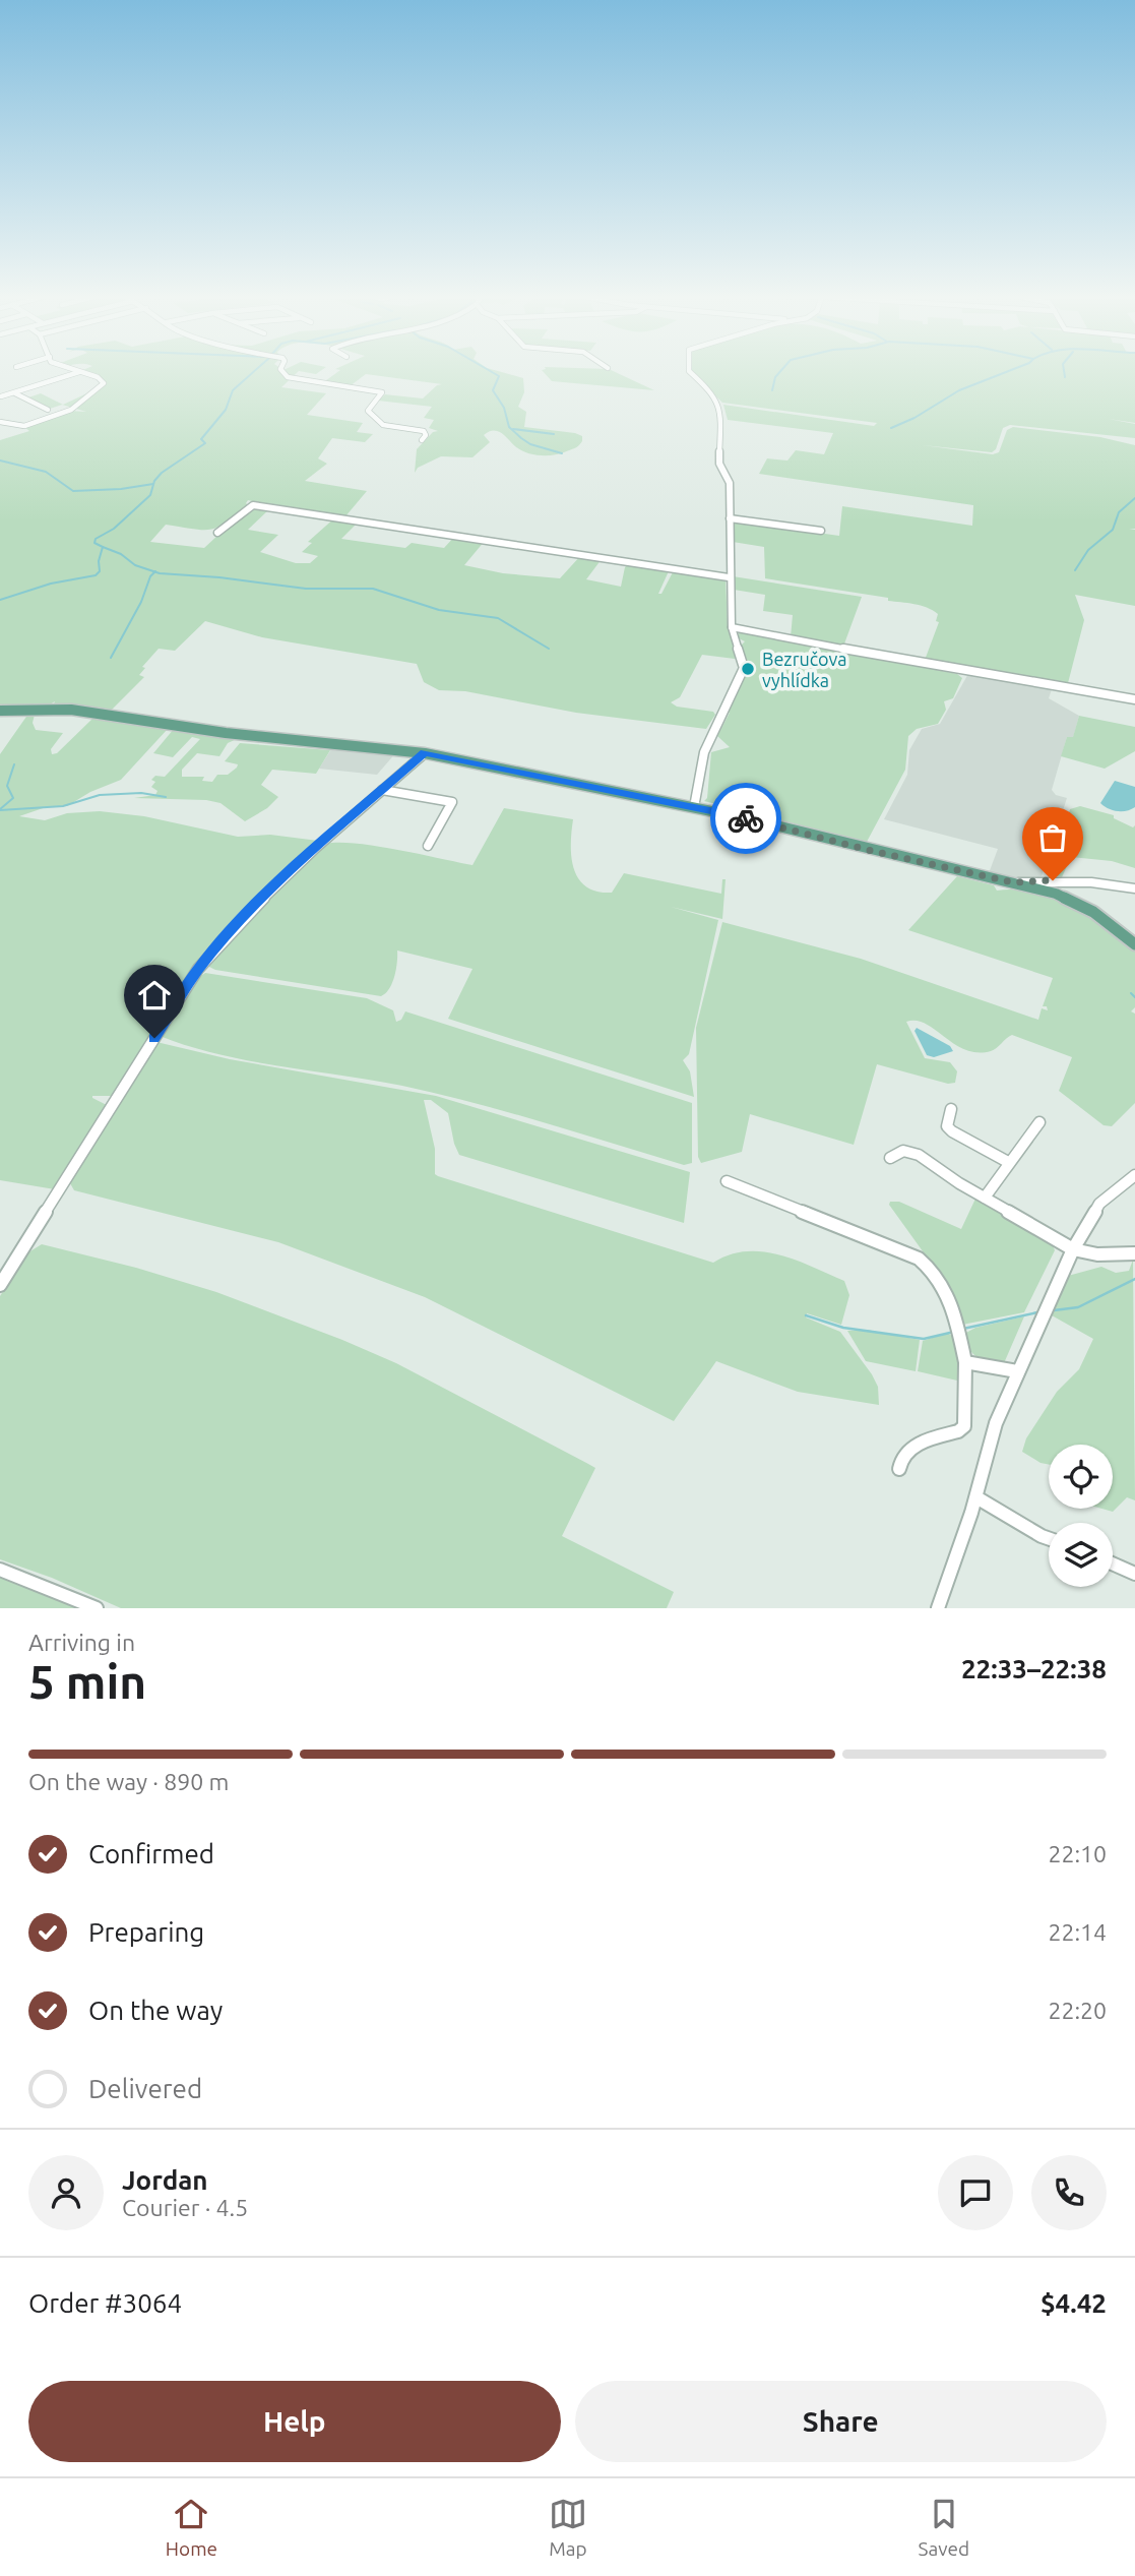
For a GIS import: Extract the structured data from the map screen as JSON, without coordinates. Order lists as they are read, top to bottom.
{
  "places": ["Bezručova vyhlídka"],
  "page": {
    "heading": ["5 min", "Arriving in", "22:33–22:38"],
    "panel": [
      "Jordan",
      "Courier · 4.5",
      "Order #3064",
      "$4.42"
    ],
    "bar": "On the way · 890 m",
    "list": [
      ["Confirmed", "22:10"],
      ["Preparing", "22:14"],
      ["On the way", "22:20"],
      "Delivered"
    ],
    "buttons": ["Help", "Share"],
    "tabs": ["Home", "Map", "Saved"]
  }
}
